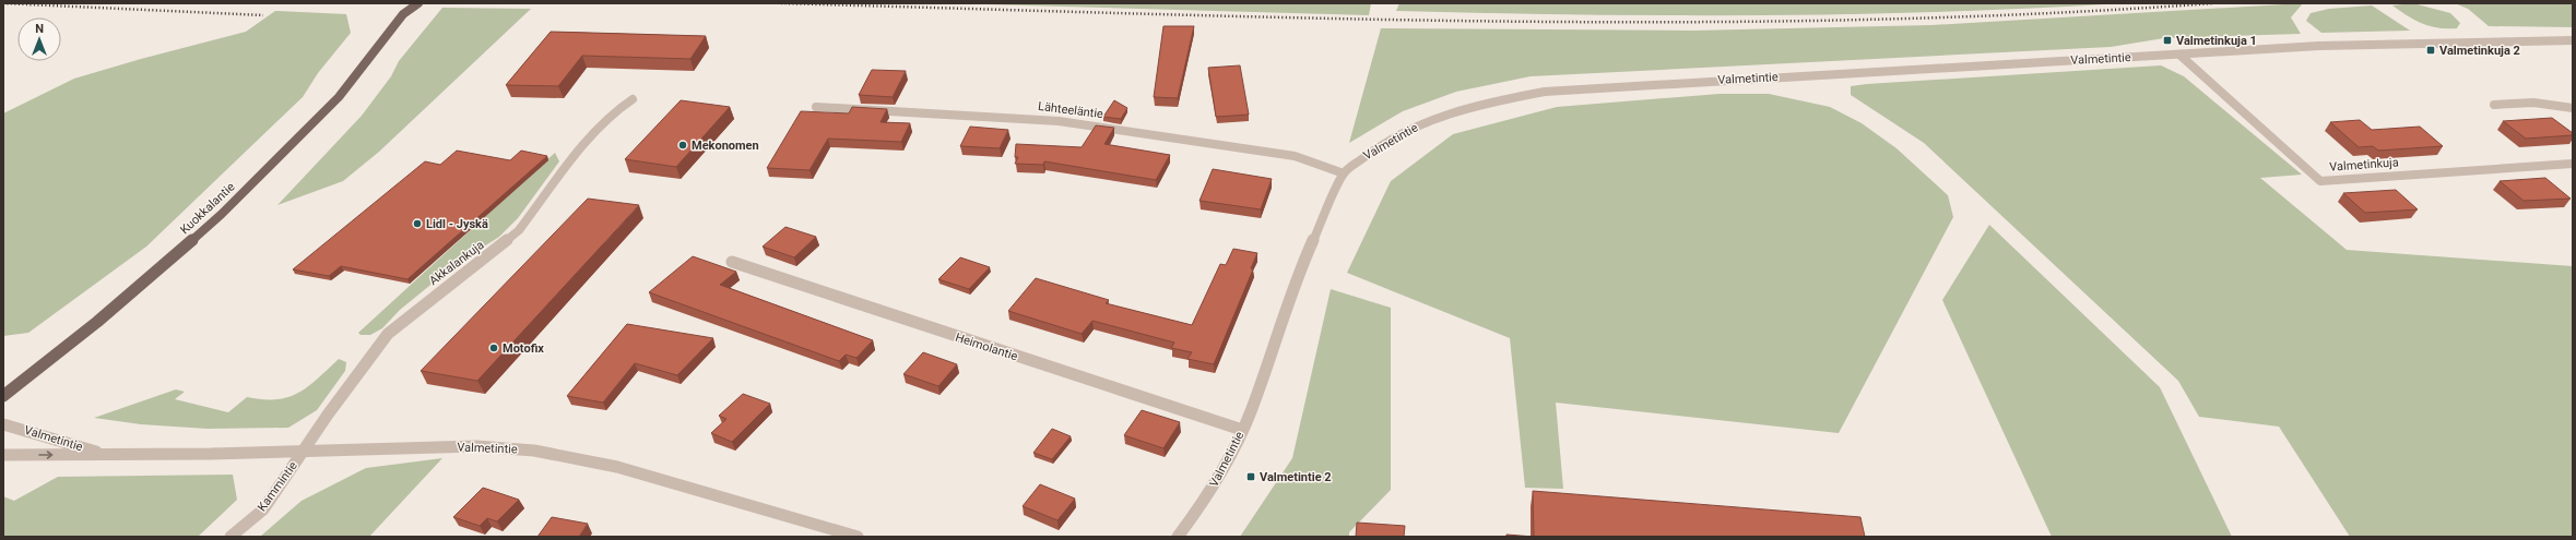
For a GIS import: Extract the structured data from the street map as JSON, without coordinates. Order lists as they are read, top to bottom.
{
  "streets": {
    "main road": ["Kuokkalantie"],
    "street": [
      "Valmetintie",
      "Lähteeläntie",
      "Valmetinkuja",
      "Akkalankuja",
      "Heimolantie",
      "Kammintie"
    ]
  },
  "crossings": [
    ["Valmetintie", "Lähteeläntie"],
    ["Valmetintie", "Valmetinkuja"],
    ["Valmetintie", "Akkalankuja"],
    ["Valmetintie", "Heimolantie"],
    ["Valmetintie", "Kammintie"],
    ["Akkalankuja", "Kammintie"]
  ],
  "places": {
    "transit": ["Valmetinkuja 1", "Valmetinkuja 2", "Valmetintie 2"],
    "other": ["Mekonomen", "Lidl - Jyskä", "Motofix"]
  },
  "north": "top"
}
